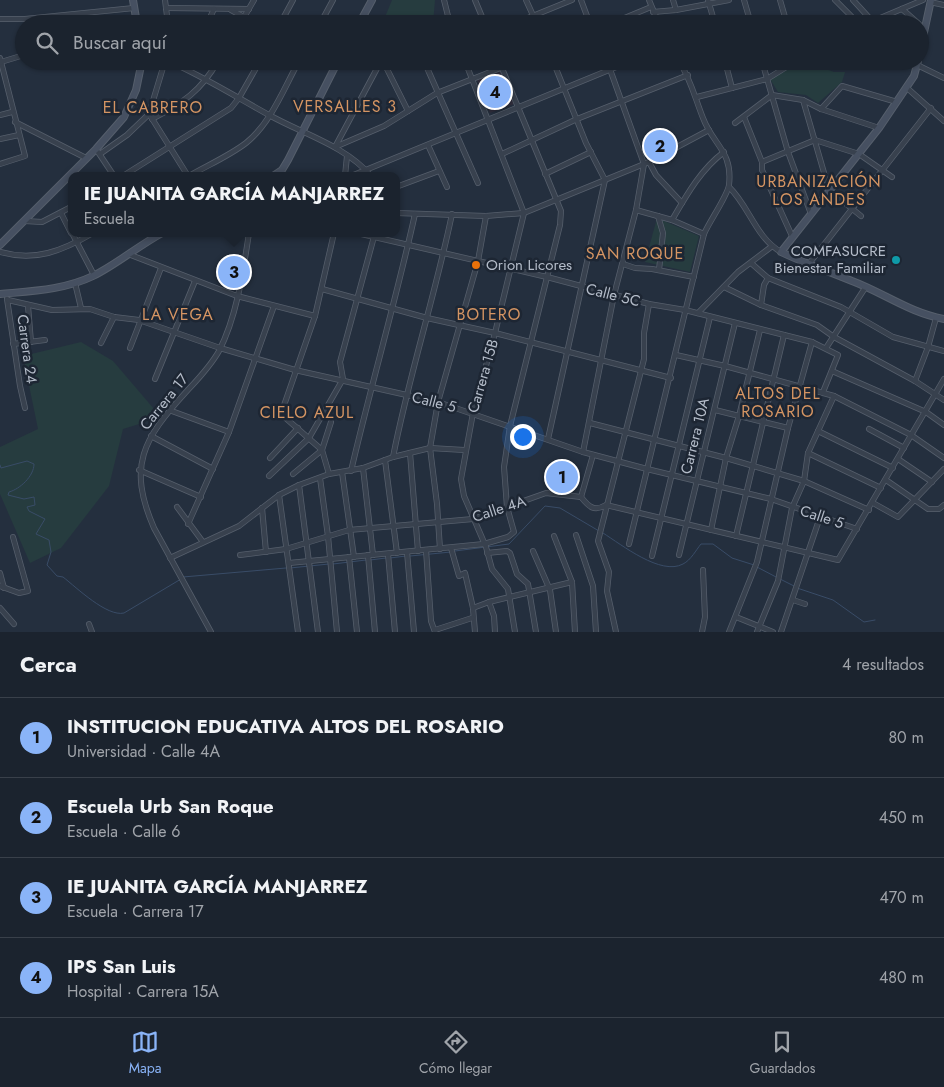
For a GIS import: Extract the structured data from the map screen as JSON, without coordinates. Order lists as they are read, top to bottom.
{
  "streets": {
    "street": [
      "Calle 5C",
      "Carrera 24",
      "Carrera 15B",
      "Carrera 17",
      "Calle 5",
      "Carrera 10A",
      "Calle 4A"
    ]
  },
  "crossings": [
    ["Calle 5C", "Carrera 15B"],
    ["Calle 5C", "Carrera 10A"],
    ["Carrera 24", "Calle 5"],
    ["Carrera 15B", "Calle 5"],
    ["Carrera 15B", "Calle 4A"],
    ["Carrera 17", "Calle 5"],
    ["Calle 5", "Carrera 10A"],
    ["Calle 5", "Calle 4A"],
    ["Carrera 10A", "Calle 4A"]
  ],
  "districts": [
    "VERSALLES 3",
    "EL CABRERO",
    "URBANIZACIÓN LOS ANDES",
    "SAN ROQUE",
    "LA VEGA",
    "BOTERO",
    "ALTOS DEL ROSARIO",
    "CIELO AZUL"
  ],
  "places": ["COMFASUCRE Bienestar Familiar", "Orion Licores"],
  "page": {
    "search": "Buscar aquí",
    "pins": [
      "4",
      "2",
      "3",
      "1"
    ],
    "popup": ["IE JUANITA GARCÍA MANJARREZ", "Escuela"],
    "heading": ["Cerca", "4 resultados"],
    "list": [
      {
        "mark": "1",
        "name": "INSTITUCION EDUCATIVA ALTOS DEL ROSARIO",
        "note": "Universidad · Calle 4A",
        "value": "80 m"
      },
      {
        "mark": "2",
        "name": "Escuela Urb San Roque",
        "note": "Escuela · Calle 6",
        "value": "450 m"
      },
      {
        "mark": "3",
        "name": "IE JUANITA GARCÍA MANJARREZ",
        "note": "Escuela · Carrera 17",
        "value": "470 m"
      },
      {
        "mark": "4",
        "name": "IPS San Luis",
        "note": "Hospital · Carrera 15A",
        "value": "480 m"
      }
    ],
    "nav": ["Mapa", "Cómo llegar", "Guardados"]
  }
}
